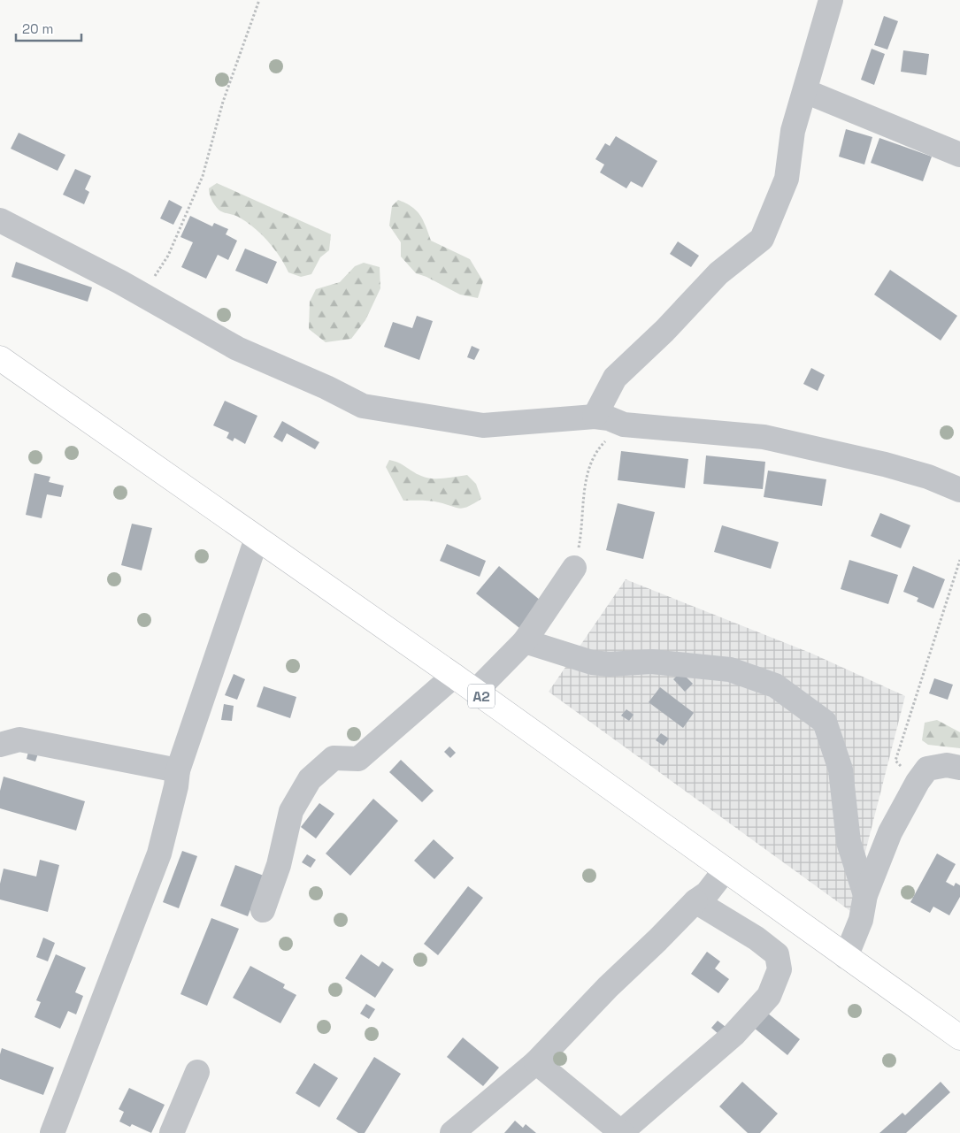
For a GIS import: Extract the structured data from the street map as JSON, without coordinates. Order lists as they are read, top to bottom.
{
  "streets": {
    "main road": ["A2"]
  },
  "scale_bar": "20 m"
}
